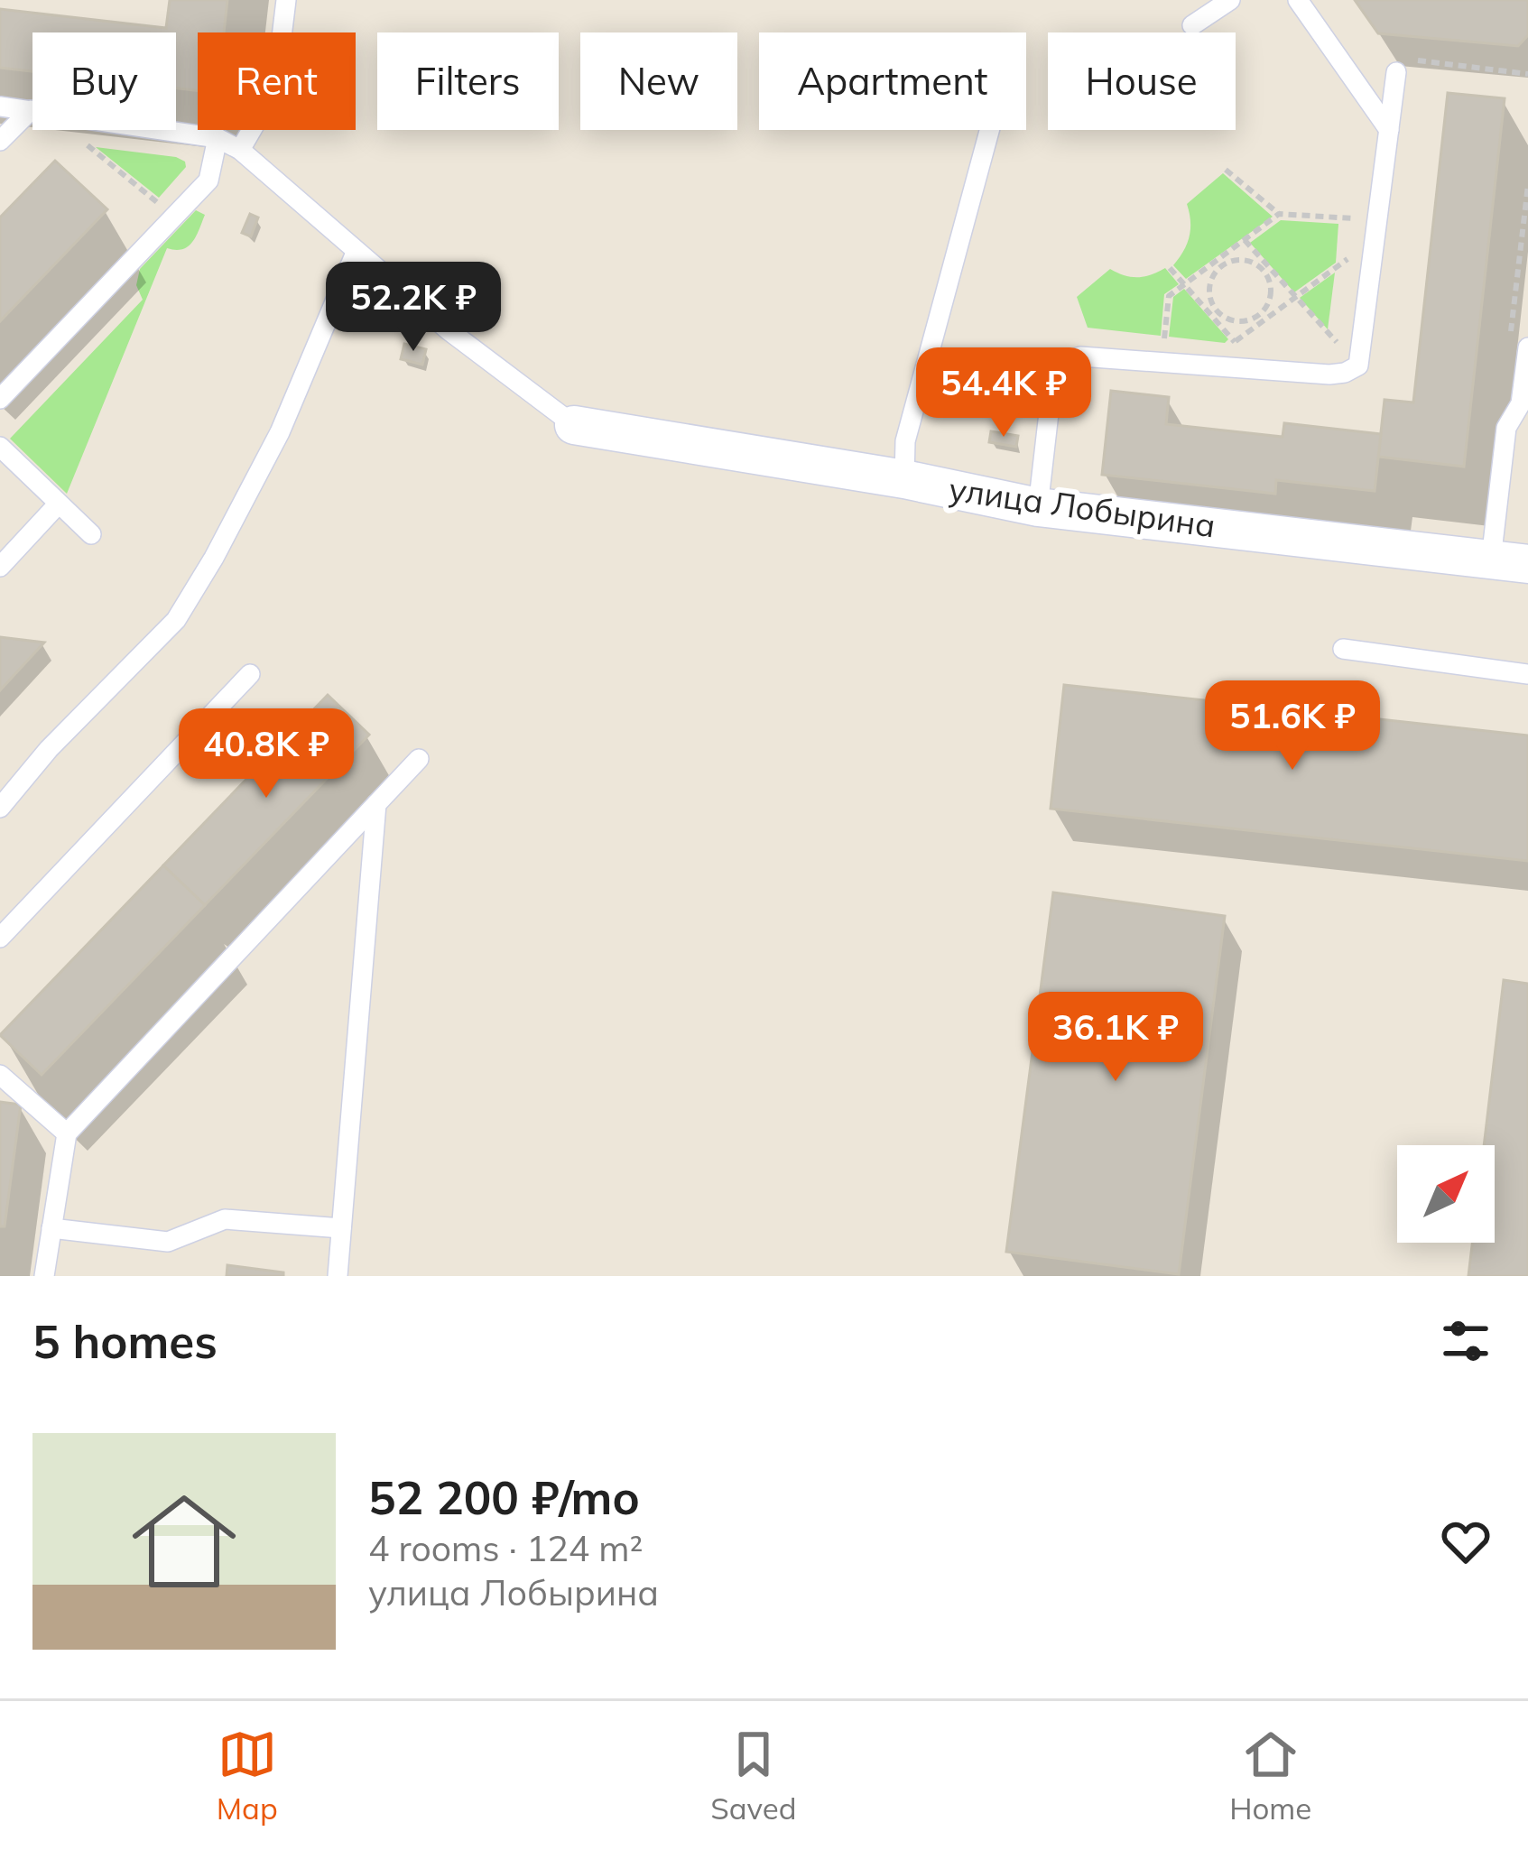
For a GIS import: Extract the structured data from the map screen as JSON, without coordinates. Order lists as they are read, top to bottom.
{
  "streets": {
    "street": ["улица Лобырина"]
  },
  "north": "top right",
  "page": {
    "chip": [
      "Buy",
      "Rent",
      "Filters",
      "New",
      "Apartment",
      "House"
    ],
    "price": [
      "52.2K ₽",
      "54.4K ₽",
      "51.6K ₽",
      "40.8K ₽",
      "36.1K ₽"
    ],
    "heading": "5 homes",
    "list": [
      {
        "name": "52 200 ₽/mo",
        "note": "4 rooms · 124 m² · улица Лобырина"
      }
    ],
    "tabs": ["Map", "Saved", "Home"]
  }
}
